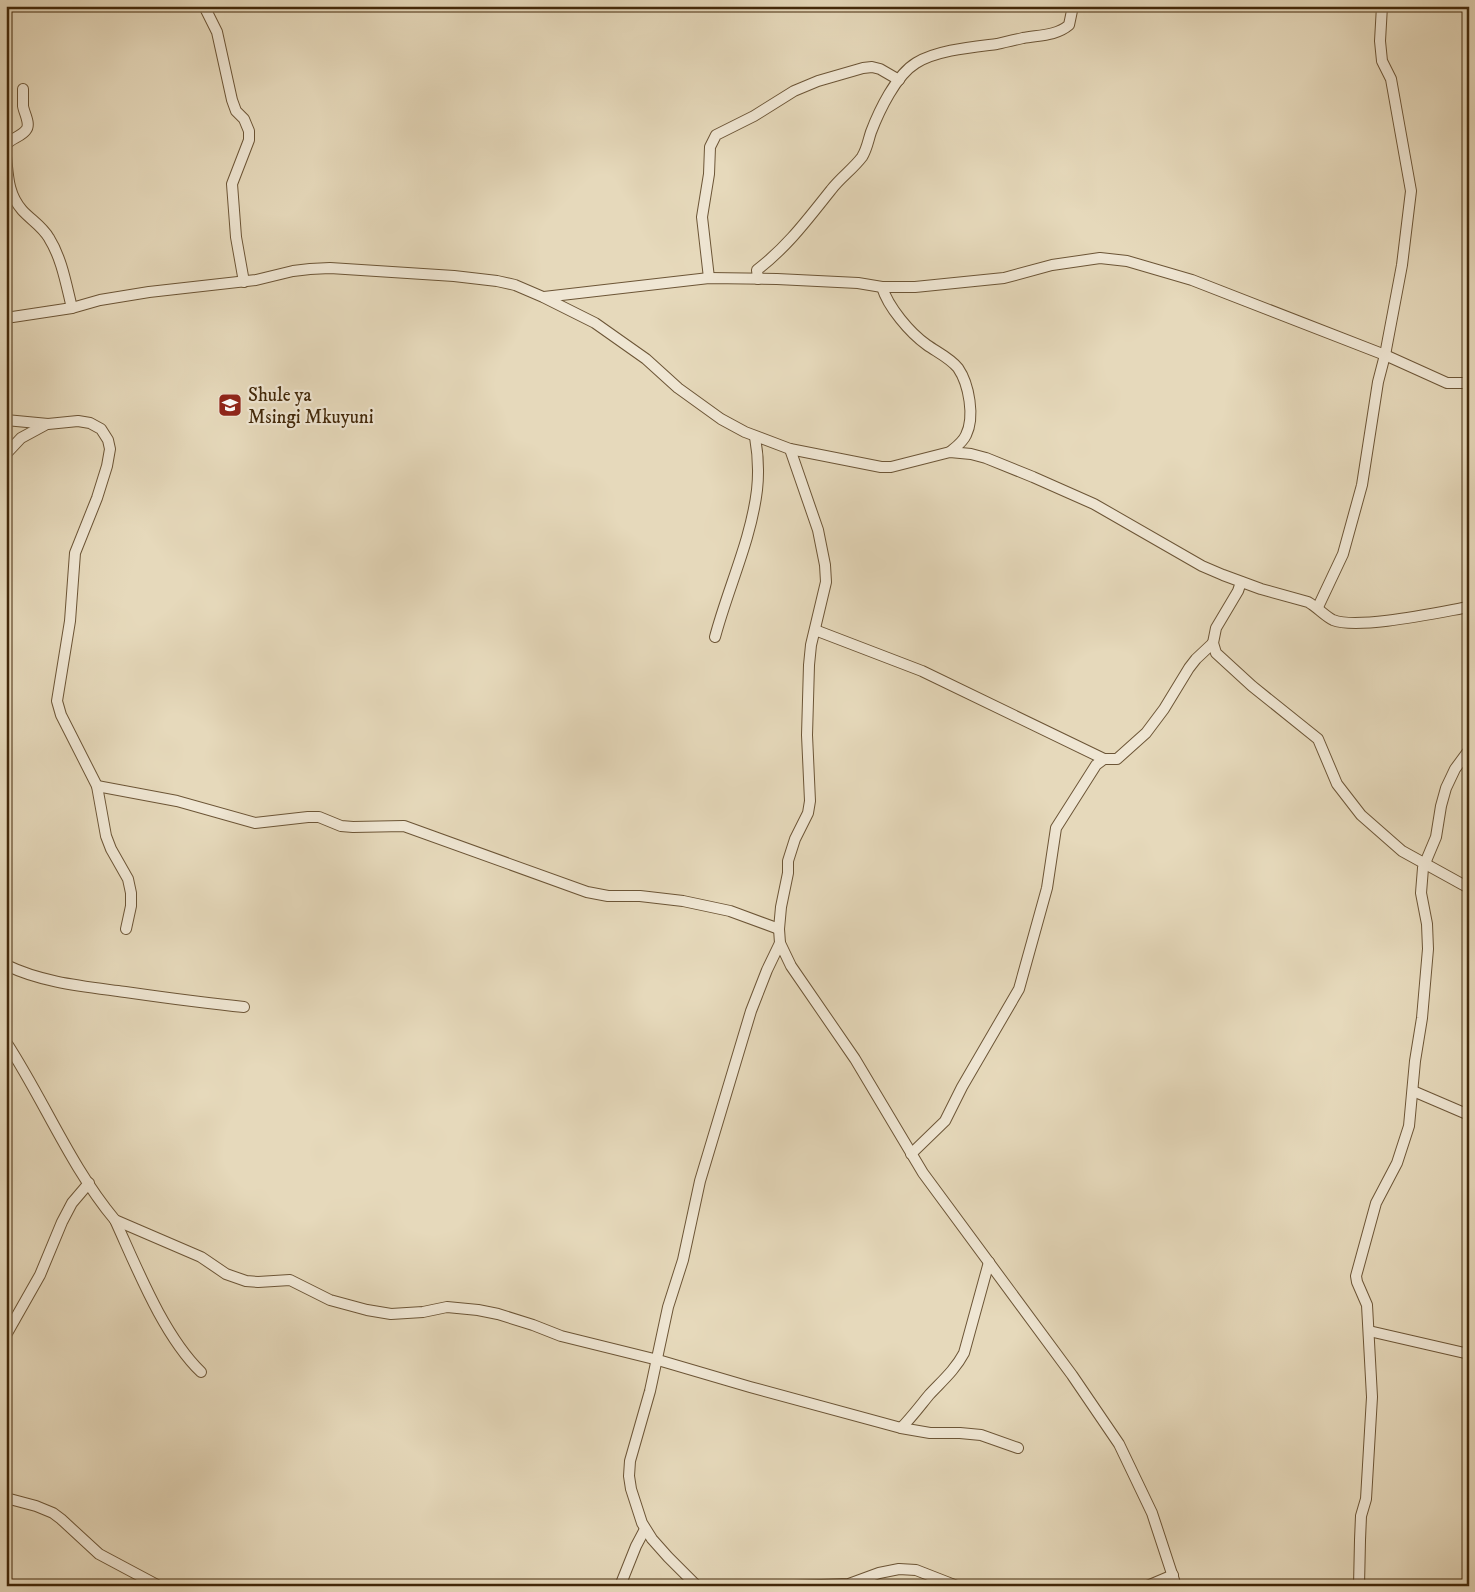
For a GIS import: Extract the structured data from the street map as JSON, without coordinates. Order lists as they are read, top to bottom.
{
  "places": {
    "school or university": ["Shule ya Msingi Mkuyuni"]
  }
}
